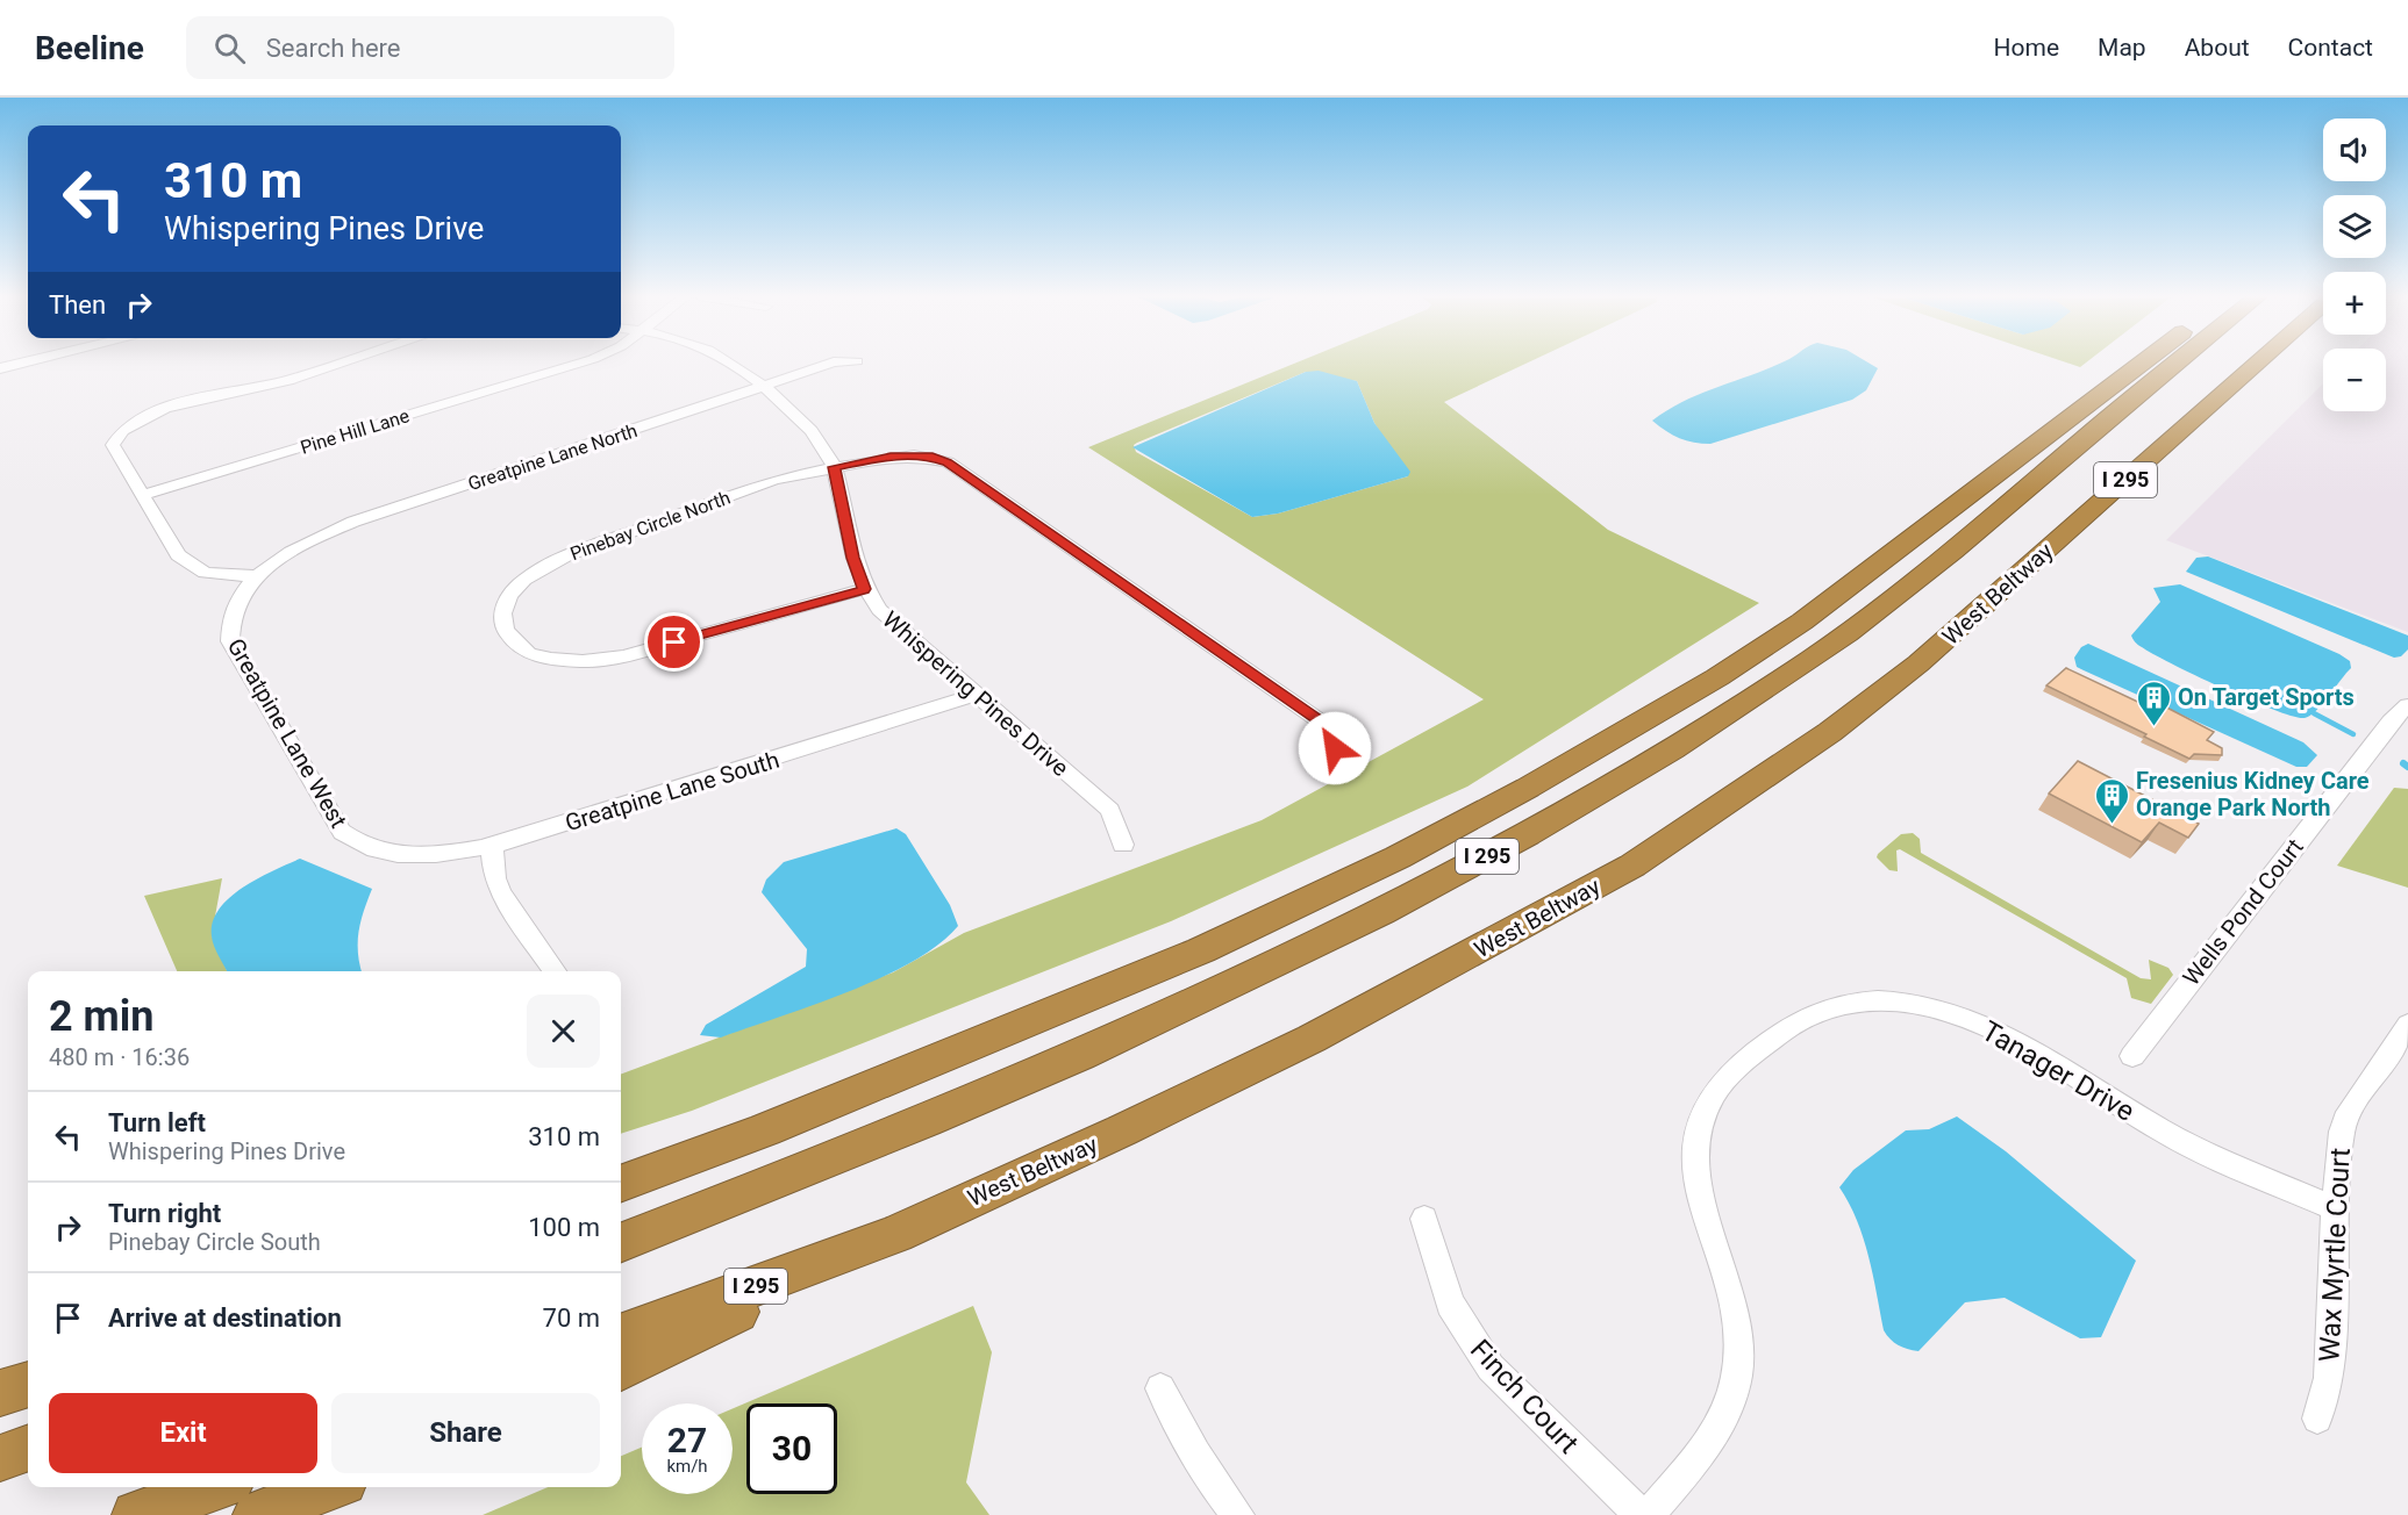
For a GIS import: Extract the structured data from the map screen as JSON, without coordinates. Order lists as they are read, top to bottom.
{
  "streets": {
    "highway": ["I 295", "West Beltway"],
    "street": [
      "Pine Hill Lane",
      "Greatpine Lane North",
      "Pinebay Circle North",
      "Whispering Pines Drive",
      "Greatpine Lane West",
      "Greatpine Lane South",
      "Wells Pond Court",
      "Tanager Drive",
      "Wax Myrtle Court",
      "Finch Court"
    ]
  },
  "crossings": [
    ["Greatpine Lane North", "Whispering Pines Drive"],
    ["Greatpine Lane North", "Greatpine Lane West"],
    ["Pinebay Circle North", "Whispering Pines Drive"],
    ["Whispering Pines Drive", "Greatpine Lane South"],
    ["Greatpine Lane West", "Greatpine Lane South"],
    ["Tanager Drive", "Wax Myrtle Court"]
  ],
  "places": {
    "building": ["On Target Sports", "Fresenius Kidney Care Orange Park North"]
  },
  "page": {
    "header": "Beeline",
    "search": "Search here",
    "nav": [
      "Home",
      "Map",
      "About",
      "Contact"
    ],
    "map_buttons": ["+", "−"],
    "turn": ["310 m", "Whispering Pines Drive"],
    "then": "Then",
    "heading": ["2 min", "480 m · 16:36"],
    "list": [
      {
        "name": "Turn left",
        "note": "Whispering Pines Drive",
        "value": "310 m"
      },
      {
        "name": "Turn right",
        "note": "Pinebay Circle South",
        "value": "100 m"
      },
      {
        "name": "Arrive at destination",
        "value": "70 m"
      }
    ],
    "buttons": ["Exit", "Share"],
    "speed": "27 km/h",
    "limit": "30"
  }
}
